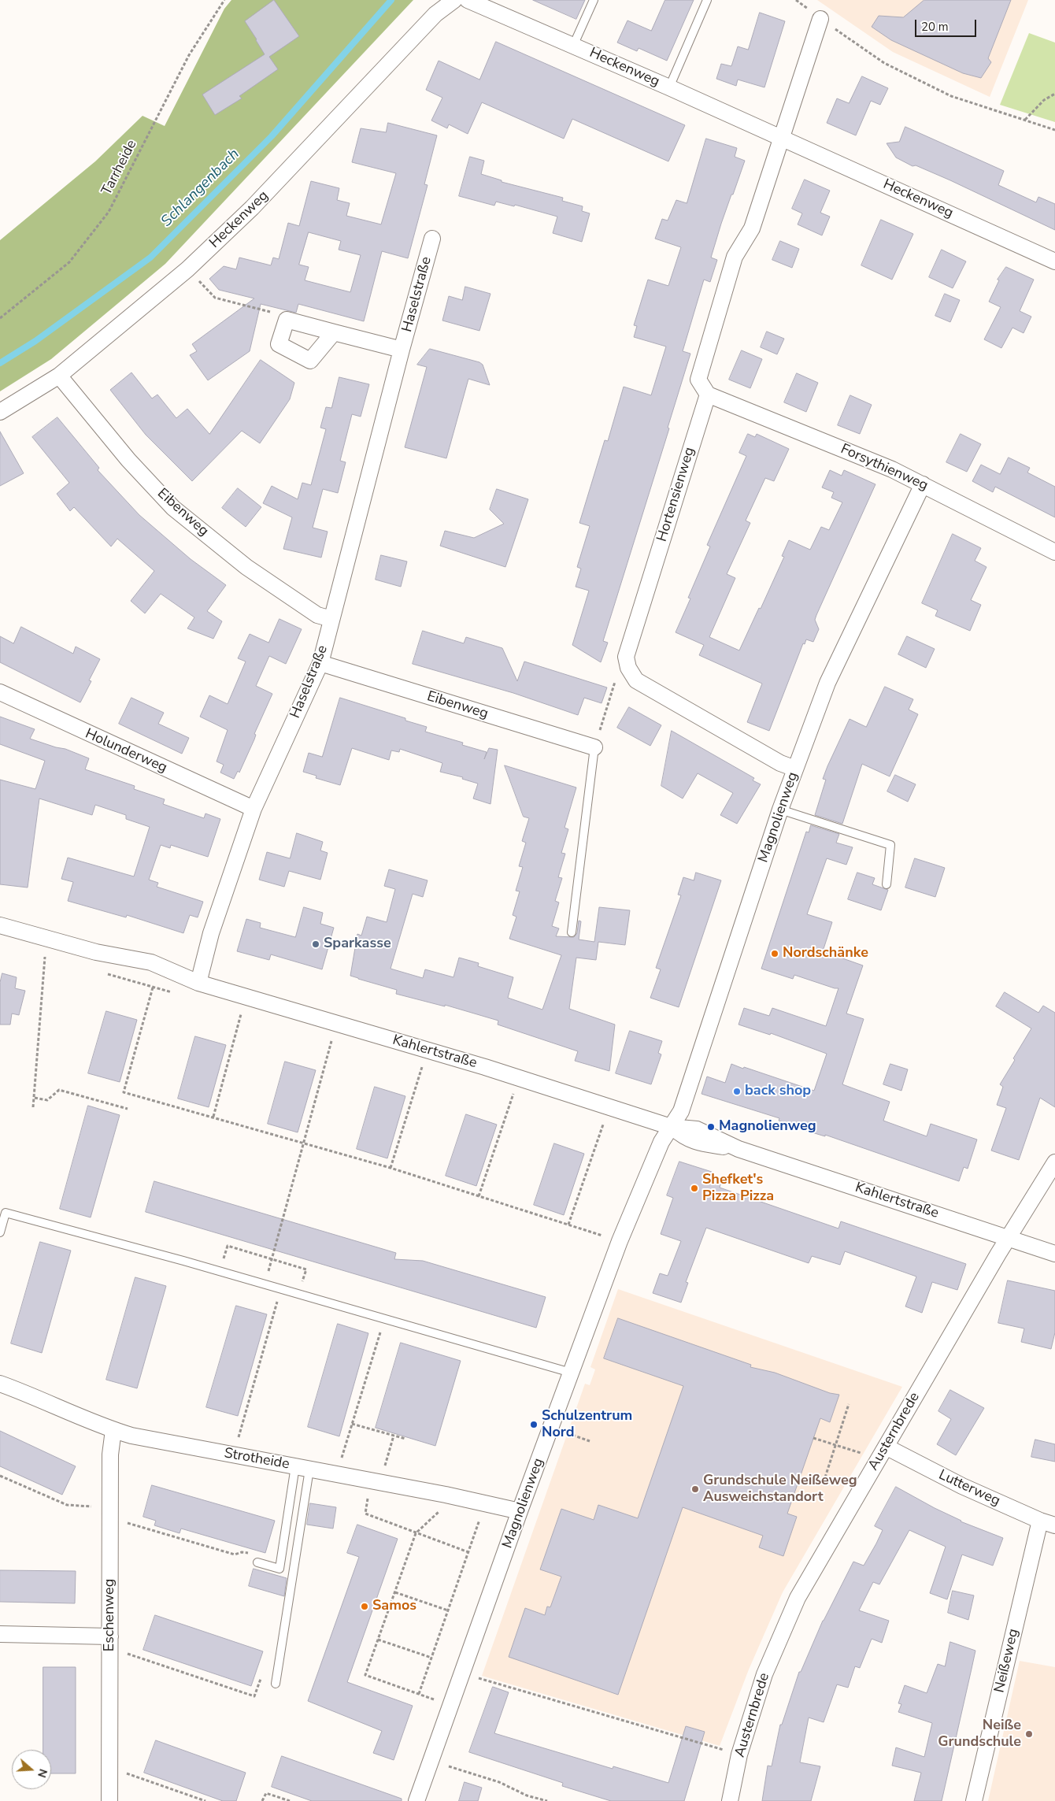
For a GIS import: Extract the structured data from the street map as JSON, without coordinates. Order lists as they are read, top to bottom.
{
  "streets": {
    "street": [
      "Heckenweg",
      "Haselstraße",
      "Forsythienweg",
      "Hortensienweg",
      "Eibenweg",
      "Holunderweg",
      "Magnolienweg",
      "Kahlertstraße",
      "Austernbrede",
      "Strotheide",
      "Lutterweg",
      "Eschenweg",
      "Neißeweg"
    ],
    "path": ["Tarrheide"]
  },
  "crossings": [
    ["Heckenweg", "Eibenweg"],
    ["Haselstraße", "Eibenweg"],
    ["Haselstraße", "Holunderweg"],
    ["Haselstraße", "Kahlertstraße"],
    ["Forsythienweg", "Hortensienweg"],
    ["Forsythienweg", "Magnolienweg"],
    ["Magnolienweg", "Kahlertstraße"],
    ["Magnolienweg", "Strotheide"],
    ["Kahlertstraße", "Austernbrede"],
    ["Austernbrede", "Lutterweg"],
    ["Strotheide", "Eschenweg"],
    ["Lutterweg", "Neißeweg"]
  ],
  "water": ["Schlangenbach"],
  "places": [
    "Sparkasse",
    "Nordschänke",
    "back shop",
    "Magnolienweg",
    "Shefket's Pizza Pizza",
    "Schulzentrum Nord",
    "Grundschule Neißeweg Ausweichstandort",
    "Samos",
    "Neiße Grundschule"
  ],
  "scale_bar": "20 m",
  "north": "right"
}
